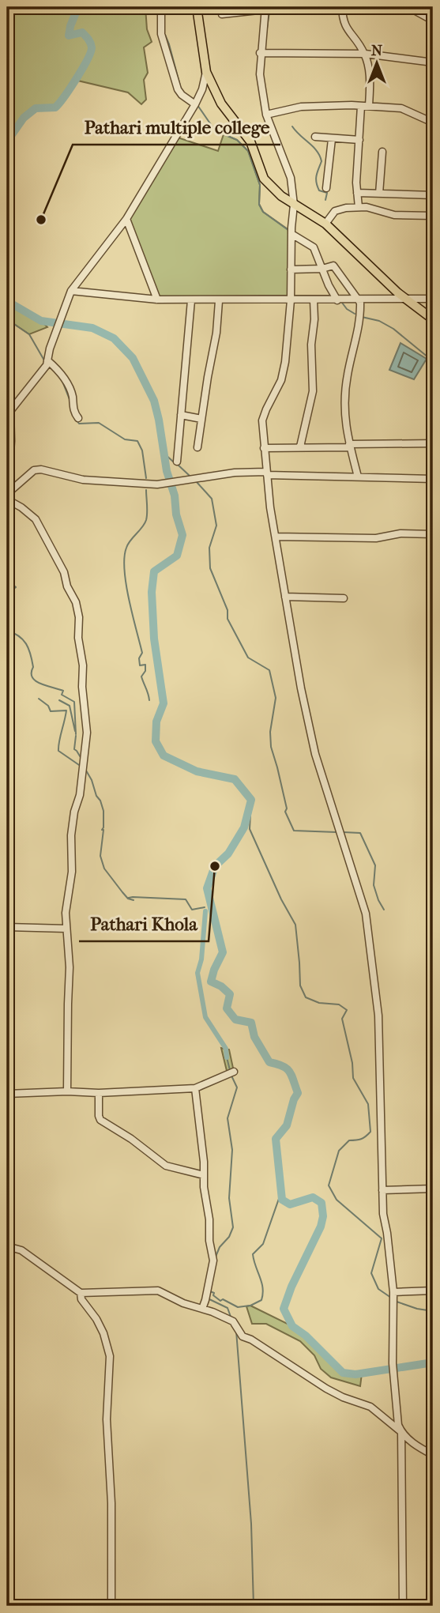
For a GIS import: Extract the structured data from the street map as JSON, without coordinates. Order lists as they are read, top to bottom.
{
  "places": ["Pathari multiple college", "Pathari Khola"],
  "north": "top"
}
